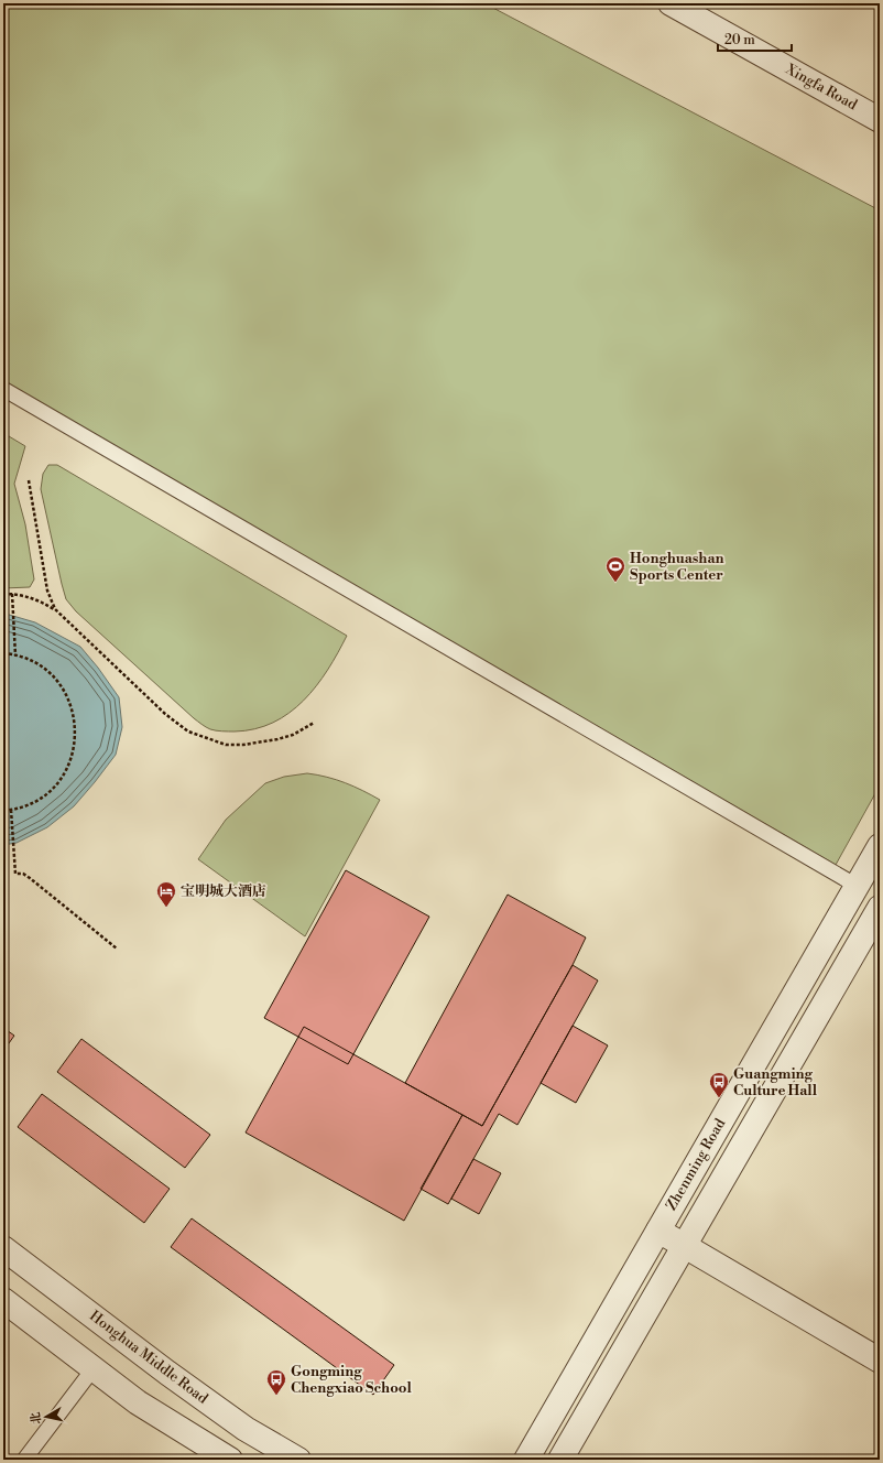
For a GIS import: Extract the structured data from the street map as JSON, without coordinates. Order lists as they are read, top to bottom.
{
  "streets": {
    "street": ["Xingfa Road", "Zhenming Road", "Honghua Middle Road"]
  },
  "places": {
    "sports": ["Honghuashan Sports Center"],
    "hotel": ["宝明城大酒店"],
    "bus stop": ["Guangming Culture Hall", "Gongming Chengxiao School"]
  },
  "scale_bar": "20 m",
  "north": "left"
}
